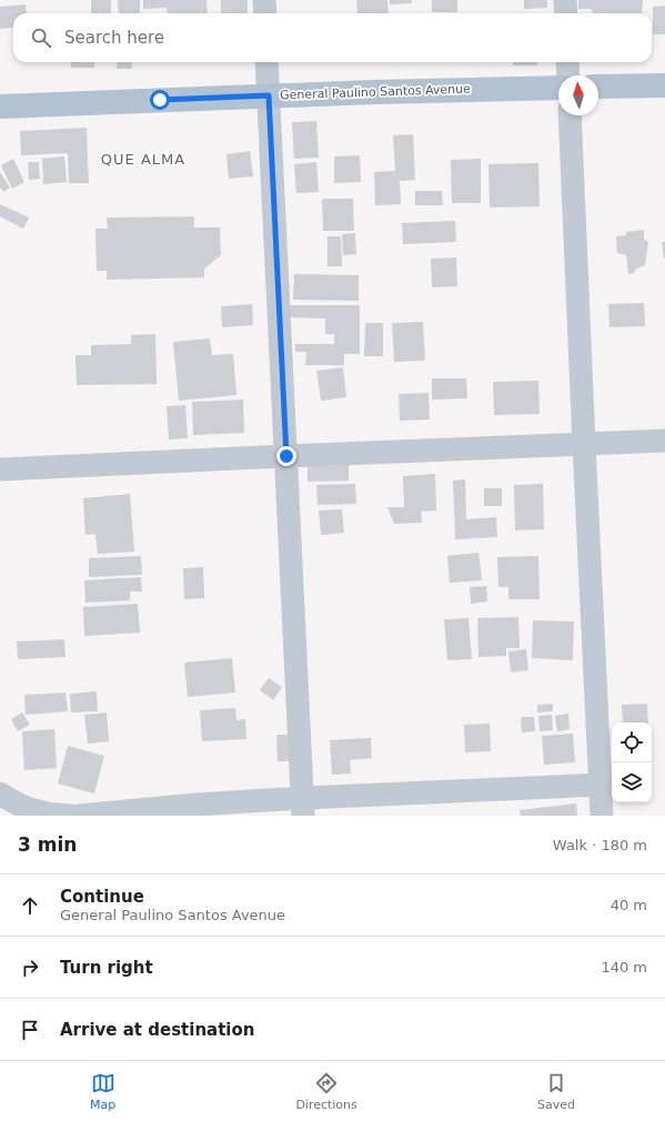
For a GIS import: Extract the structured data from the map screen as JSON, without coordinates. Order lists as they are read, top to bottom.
{
  "streets": {
    "main road": ["General Paulino Santos Avenue"]
  },
  "districts": ["QUE ALMA"],
  "north": "top",
  "page": {
    "search": "Search here",
    "heading": ["3 min", "Walk · 180 m"],
    "list": [
      ["Continue", "General Paulino Santos Avenue", "40 m"],
      ["Turn right", "140 m"],
      "Arrive at destination"
    ],
    "nav": ["Map", "Directions", "Saved"]
  }
}
